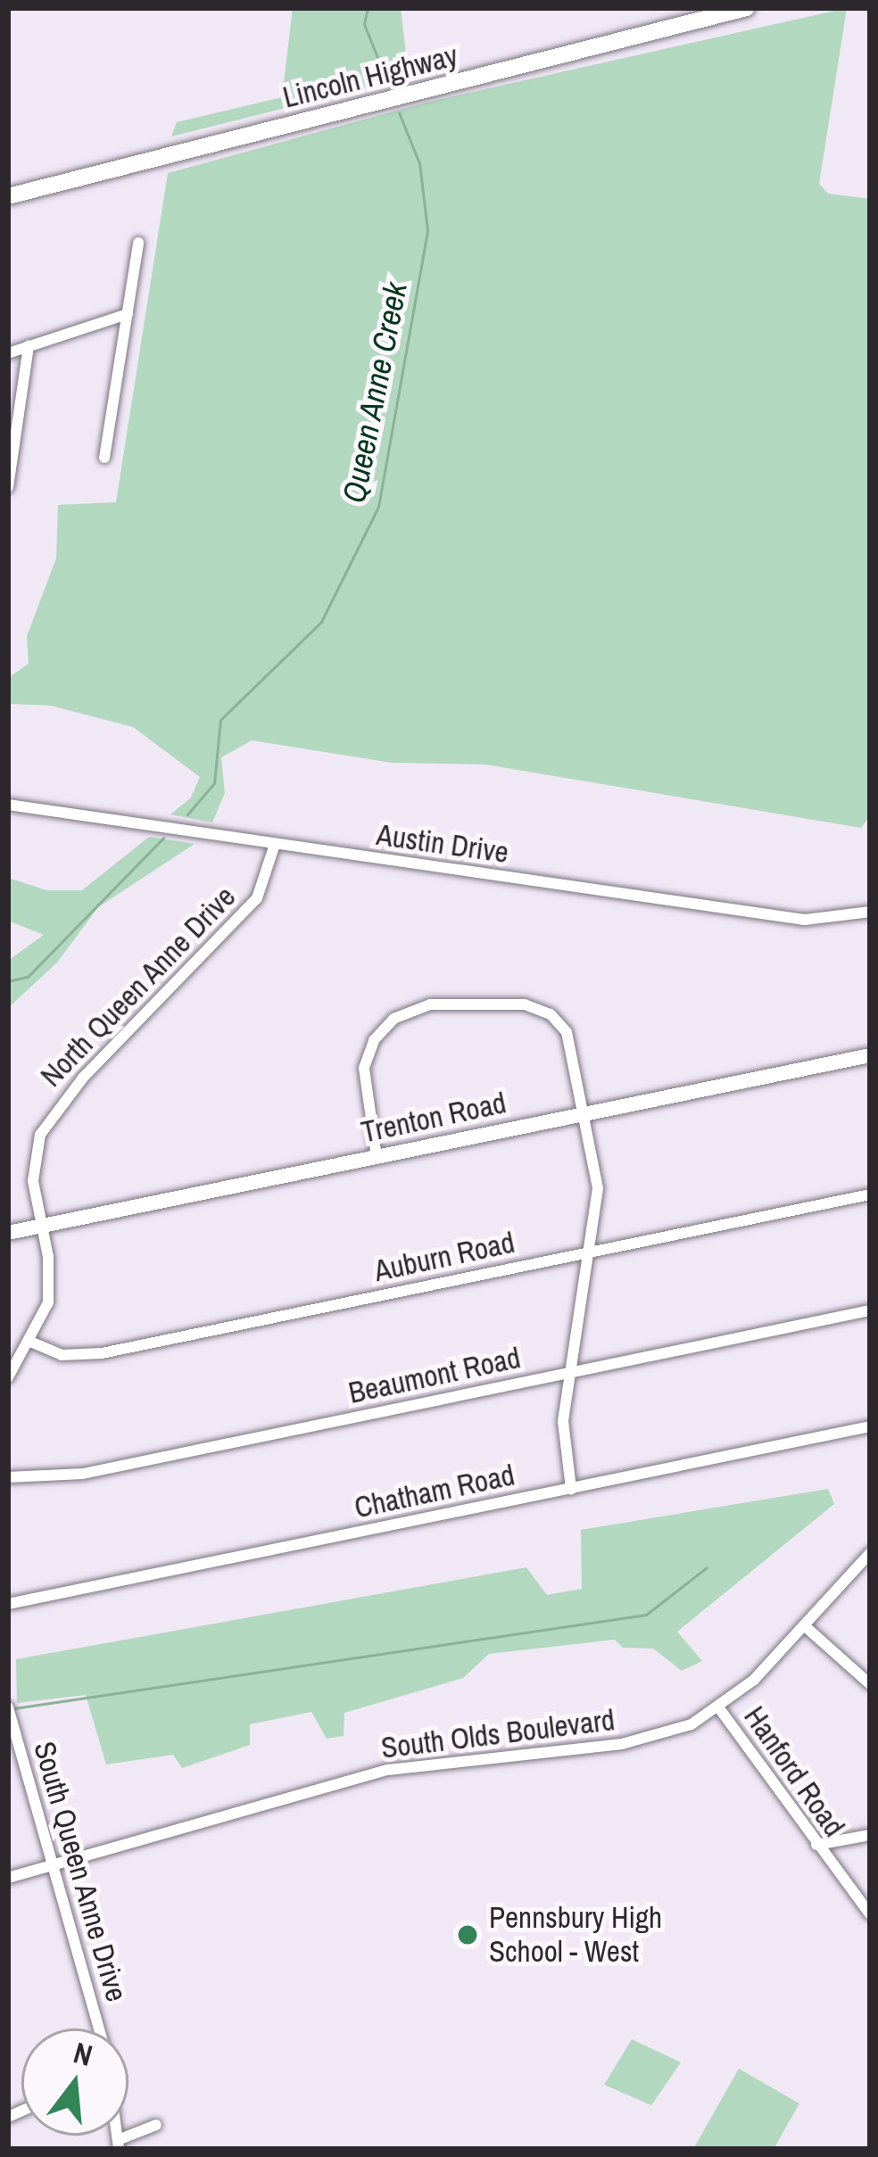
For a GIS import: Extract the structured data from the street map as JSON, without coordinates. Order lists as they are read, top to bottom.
{
  "streets": {
    "main road": ["Lincoln Highway", "Trenton Road"],
    "street": [
      "Austin Drive",
      "North Queen Anne Drive",
      "Auburn Road",
      "Beaumont Road",
      "Chatham Road",
      "South Olds Boulevard",
      "Hanford Road",
      "South Queen Anne Drive"
    ]
  },
  "crossings": [
    ["Austin Drive", "North Queen Anne Drive"],
    ["North Queen Anne Drive", "Trenton Road"],
    ["South Olds Boulevard", "Hanford Road"],
    ["South Olds Boulevard", "South Queen Anne Drive"]
  ],
  "water": ["Queen Anne Creek"],
  "places": ["Pennsbury High School - West"],
  "north": "top"
}
